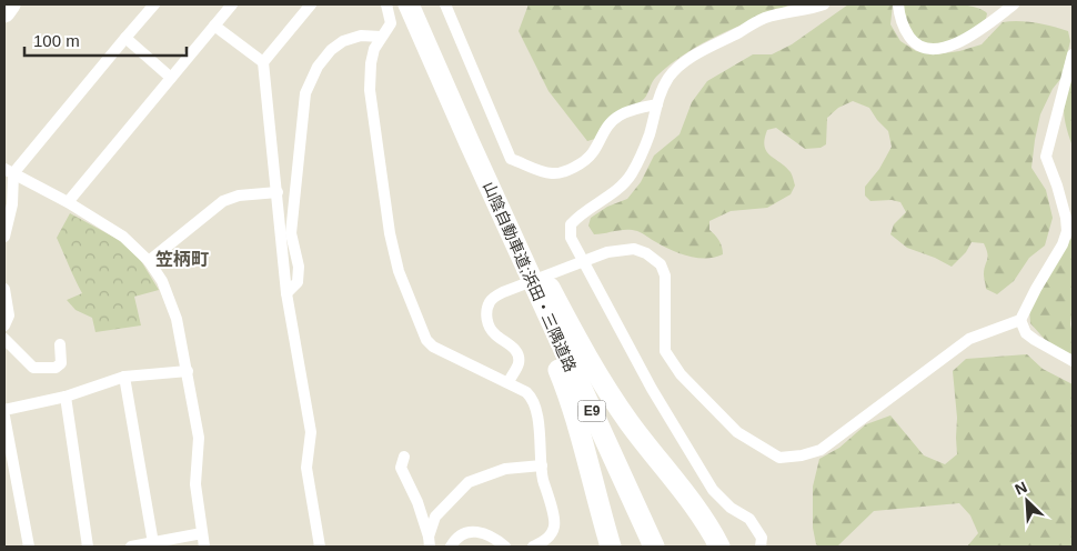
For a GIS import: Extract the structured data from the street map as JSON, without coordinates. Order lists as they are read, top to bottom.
{
  "streets": {
    "highway": ["山陰自動車道;浜田・三隅道路", "E9"]
  },
  "districts": ["笠柄町"],
  "scale_bar": "100 m",
  "north": "top left"
}
